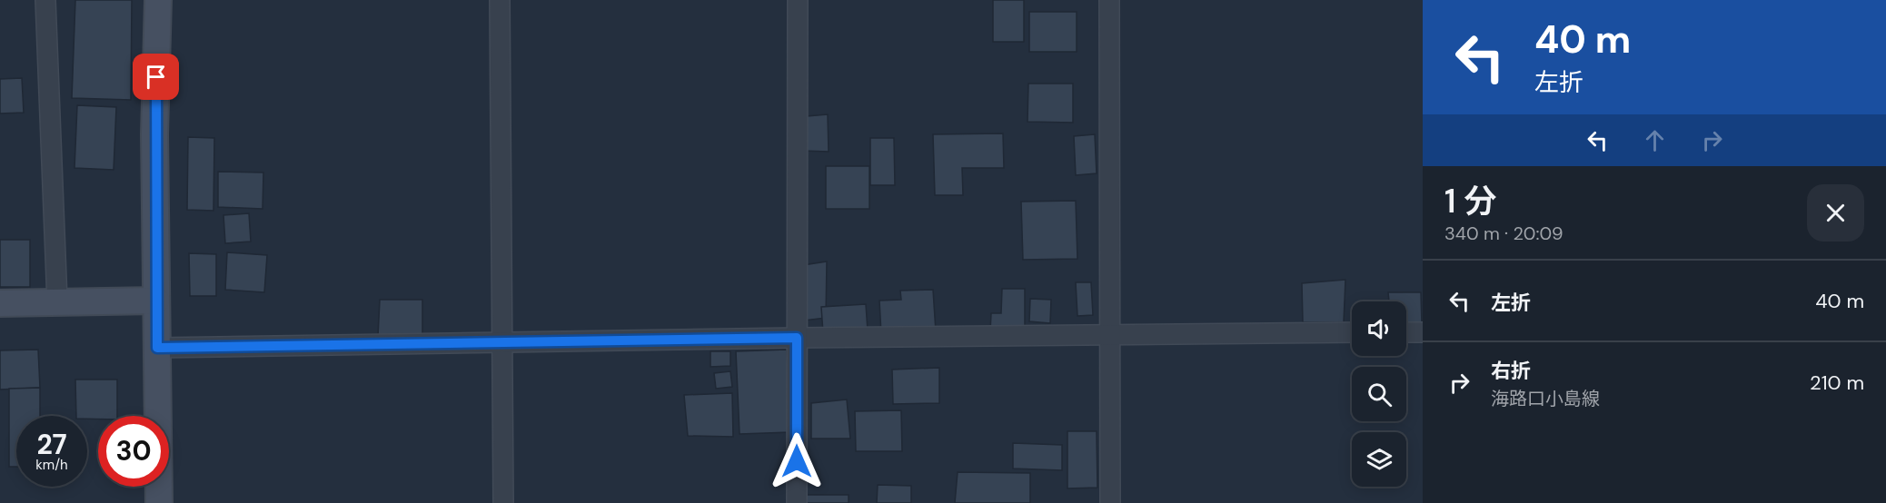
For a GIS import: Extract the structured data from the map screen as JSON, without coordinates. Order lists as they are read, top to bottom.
{
  "page": {
    "turn": ["40 m", "左折"],
    "heading": ["1 分", "340 m · 20:09"],
    "list": [
      {
        "name": "左折",
        "value": "40 m"
      },
      {
        "name": "右折",
        "note": "海路口小島線",
        "value": "210 m"
      }
    ],
    "speed": "27 km/h",
    "limit": "30"
  }
}
